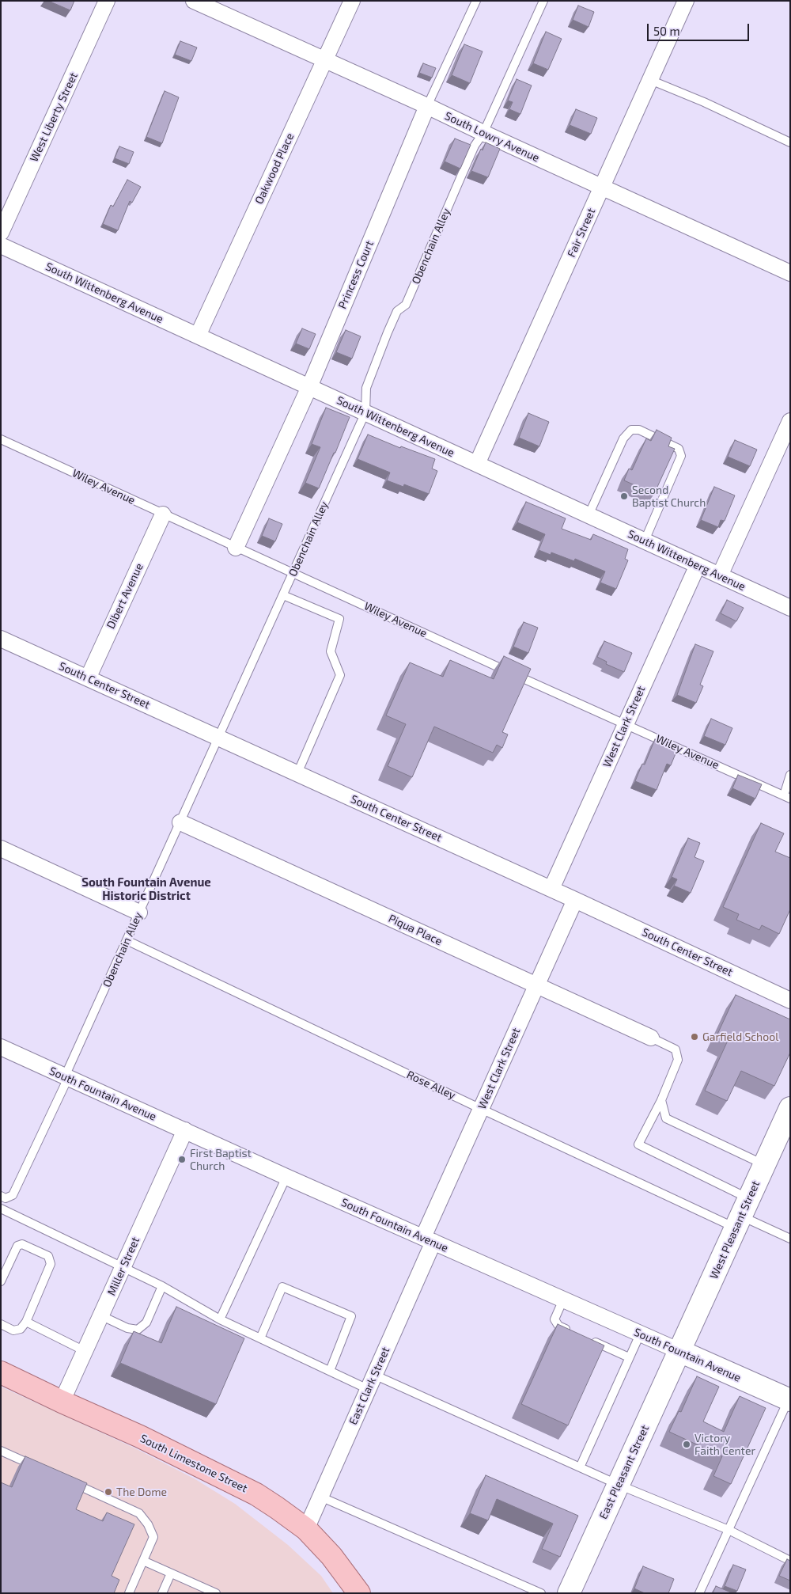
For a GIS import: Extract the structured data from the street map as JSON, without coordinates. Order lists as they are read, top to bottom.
{
  "streets": {
    "main road": ["South Limestone Street"],
    "street": [
      "West Liberty Street",
      "South Lowry Avenue",
      "Oakwood Place",
      "Fair Street",
      "Princess Court",
      "South Wittenberg Avenue",
      "Dibert Avenue",
      "South Center Street",
      "West Clark Street",
      "Piqua Place",
      "South Fountain Avenue",
      "West Pleasant Street",
      "Miller Street",
      "East Clark Street",
      "East Pleasant Street"
    ],
    "lane": ["Obenchain Alley", "Wiley Avenue", "Rose Alley"]
  },
  "crossings": [
    ["South Lowry Avenue", "Oakwood Place"],
    ["South Lowry Avenue", "Fair Street"],
    ["South Lowry Avenue", "Obenchain Alley"],
    ["South Lowry Avenue", "Princess Court"],
    ["Oakwood Place", "South Wittenberg Avenue"],
    ["Fair Street", "South Wittenberg Avenue"],
    ["Obenchain Alley", "South Wittenberg Avenue"],
    ["Obenchain Alley", "Wiley Avenue"],
    ["Obenchain Alley", "South Center Street"],
    ["Obenchain Alley", "Piqua Place"],
    ["Obenchain Alley", "Rose Alley"],
    ["Obenchain Alley", "South Fountain Avenue"],
    ["Princess Court", "South Wittenberg Avenue"],
    ["Princess Court", "Wiley Avenue"],
    ["South Wittenberg Avenue", "West Clark Street"],
    ["Wiley Avenue", "Dibert Avenue"],
    ["Wiley Avenue", "West Clark Street"],
    ["Dibert Avenue", "South Center Street"],
    ["South Center Street", "West Clark Street"],
    ["West Clark Street", "Piqua Place"],
    ["West Clark Street", "Rose Alley"],
    ["West Clark Street", "South Fountain Avenue"],
    ["West Clark Street", "East Clark Street"],
    ["Rose Alley", "West Pleasant Street"],
    ["South Fountain Avenue", "West Pleasant Street"],
    ["South Fountain Avenue", "Miller Street"],
    ["South Fountain Avenue", "East Clark Street"],
    ["South Fountain Avenue", "East Pleasant Street"],
    ["West Pleasant Street", "East Pleasant Street"],
    ["Miller Street", "South Limestone Street"],
    ["East Clark Street", "South Limestone Street"]
  ],
  "districts": ["South Fountain Avenue Historic District"],
  "places": [
    "Second Baptist Church",
    "Garfield School",
    "First Baptist Church",
    "Victory Faith Center",
    "The Dome"
  ],
  "scale_bar": "50 m"
}
